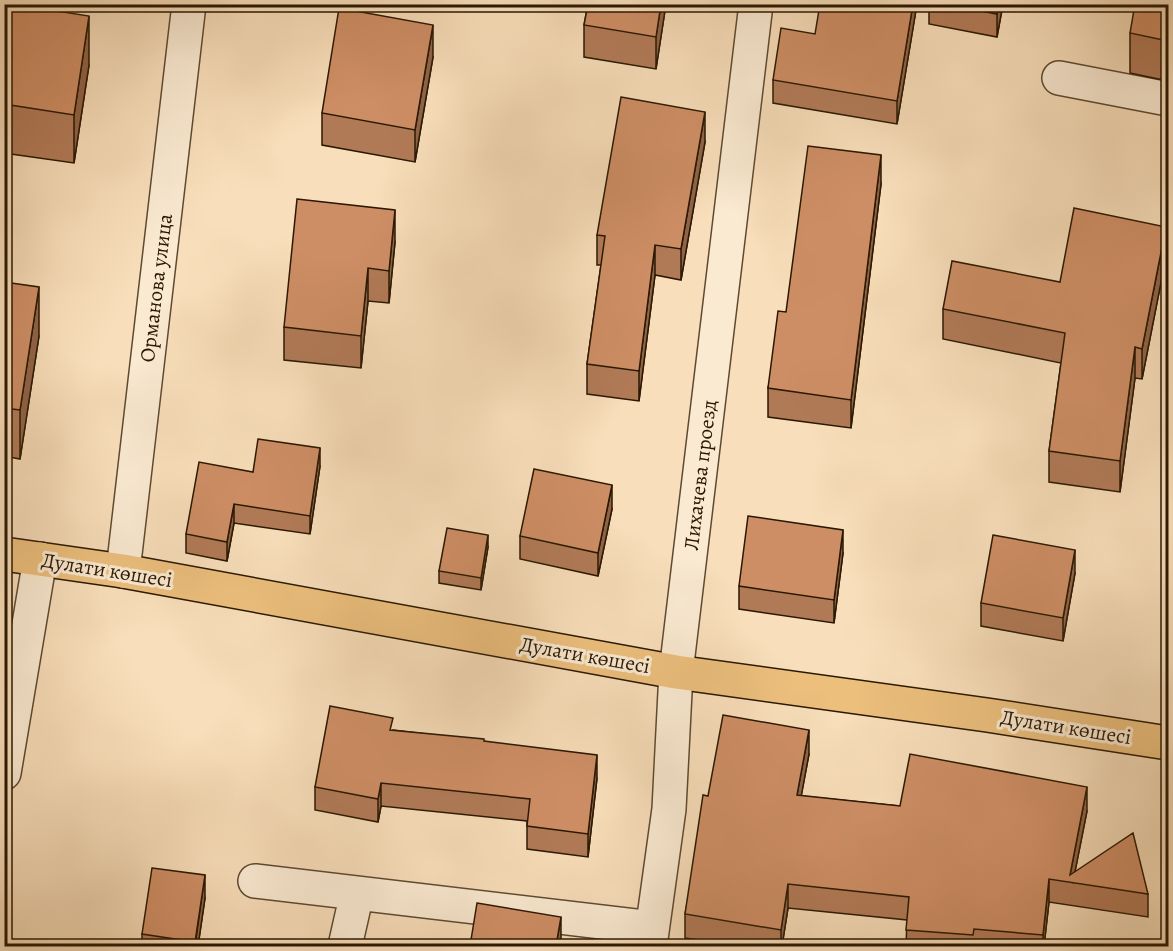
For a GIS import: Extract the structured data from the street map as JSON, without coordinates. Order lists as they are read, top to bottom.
{
  "streets": {
    "main road": ["Дулати көшесі"],
    "street": ["Орманова улица", "Лихачева проезд"]
  },
  "crossings": [
    ["Орманова улица", "Дулати көшесі"],
    ["Лихачева проезд", "Дулати көшесі"]
  ]
}
